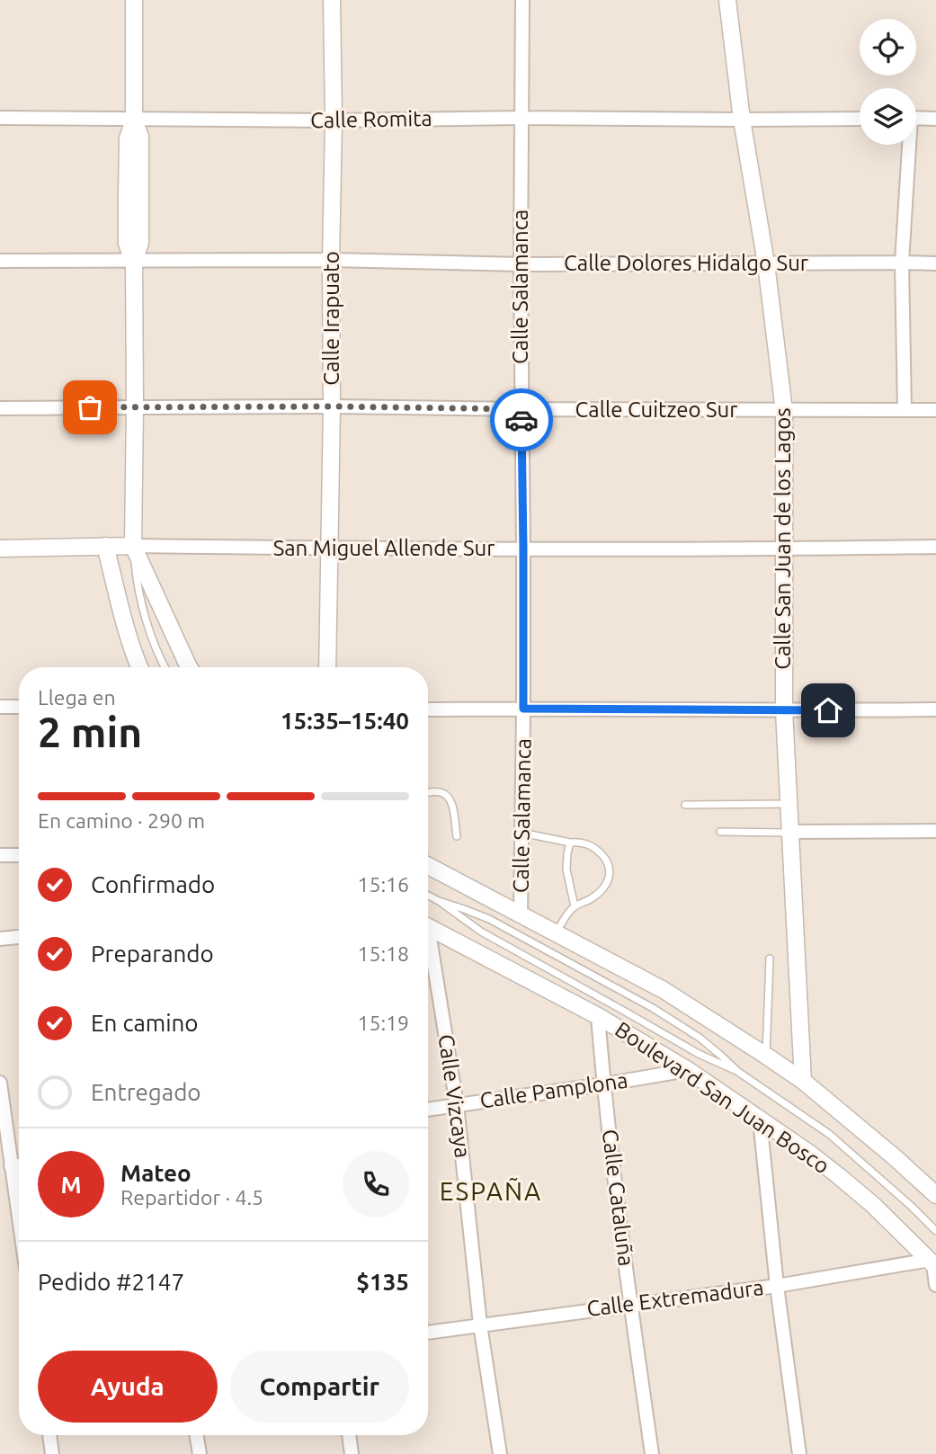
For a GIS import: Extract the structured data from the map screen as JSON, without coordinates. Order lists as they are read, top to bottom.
{
  "streets": {
    "street": [
      "Calle Romita",
      "Calle Dolores Hidalgo Sur",
      "Calle Salamanca",
      "Calle Irapuato",
      "Calle Cuitzeo Sur",
      "Calle San Juan de los Lagos",
      "San Miguel Allende Sur",
      "Calle Pamplona",
      "Calle Vizcaya",
      "Boulevard San Juan Bosco",
      "Calle Cataluña",
      "Calle Extremadura"
    ]
  },
  "crossings": [
    ["Calle Romita", "Calle Salamanca"],
    ["Calle Romita", "Calle Irapuato"],
    ["Calle Romita", "Calle San Juan de los Lagos"],
    ["Calle Dolores Hidalgo Sur", "Calle Salamanca"],
    ["Calle Dolores Hidalgo Sur", "Calle Irapuato"],
    ["Calle Dolores Hidalgo Sur", "Calle San Juan de los Lagos"],
    ["Calle Salamanca", "Calle Cuitzeo Sur"],
    ["Calle Salamanca", "San Miguel Allende Sur"],
    ["Calle Irapuato", "Calle Cuitzeo Sur"],
    ["Calle Irapuato", "San Miguel Allende Sur"],
    ["Calle Cuitzeo Sur", "Calle San Juan de los Lagos"],
    ["Calle San Juan de los Lagos", "San Miguel Allende Sur"],
    ["Calle Pamplona", "Calle Vizcaya"],
    ["Calle Pamplona", "Boulevard San Juan Bosco"],
    ["Calle Pamplona", "Calle Cataluña"],
    ["Calle Vizcaya", "Calle Extremadura"],
    ["Boulevard San Juan Bosco", "Calle Cataluña"],
    ["Boulevard San Juan Bosco", "Calle Extremadura"],
    ["Calle Cataluña", "Calle Extremadura"]
  ],
  "districts": ["ESPAÑA"],
  "page": {
    "heading": ["2 min", "Llega en", "15:35–15:40"],
    "panel": [
      "Mateo",
      "Repartidor · 4.5",
      "Pedido #2147",
      "$135"
    ],
    "bar": "En camino · 290 m",
    "list": [
      ["Confirmado", "15:16"],
      ["Preparando", "15:18"],
      ["En camino", "15:19"],
      "Entregado"
    ],
    "round": "M",
    "buttons": ["Ayuda", "Compartir"]
  }
}
